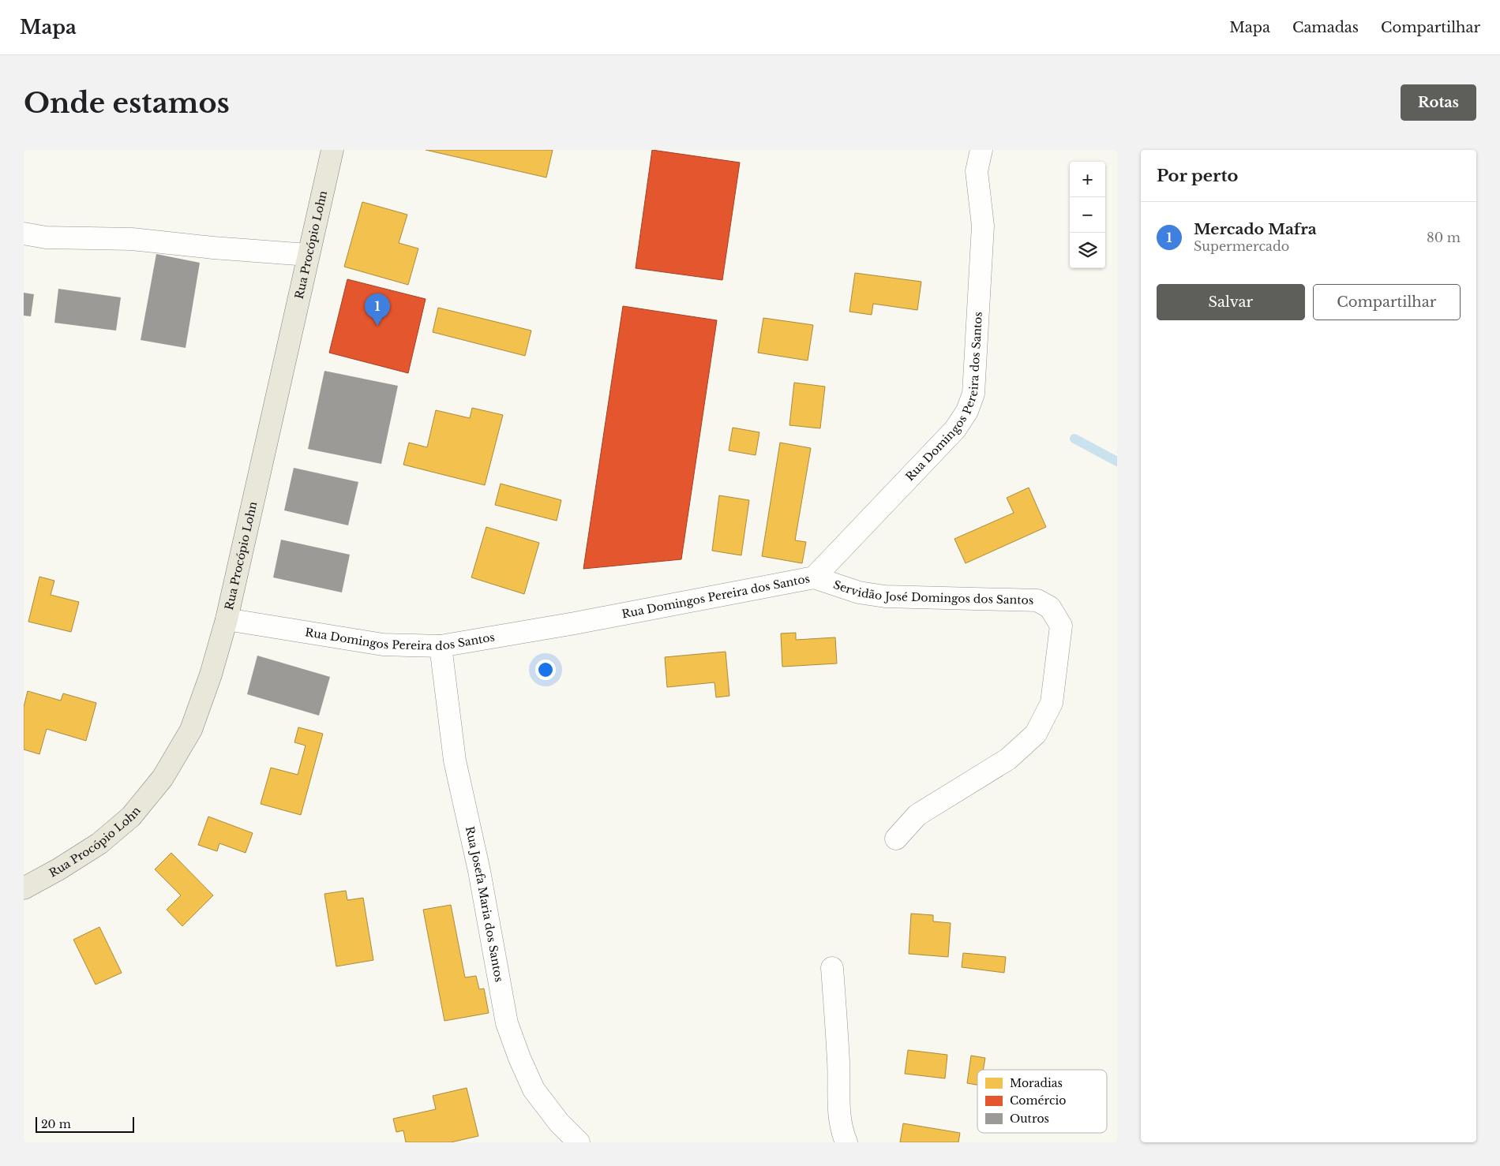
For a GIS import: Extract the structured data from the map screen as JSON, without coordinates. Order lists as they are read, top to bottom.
{
  "streets": {
    "main road": ["Rua Procópio Lohn"],
    "street": ["Rua Domingos Pereira dos Santos", "Servidão José Domingos dos Santos", "Rua Josefa Maria dos Santos"]
  },
  "crossings": [
    ["Rua Procópio Lohn", "Rua Domingos Pereira dos Santos"],
    ["Rua Domingos Pereira dos Santos", "Servidão José Domingos dos Santos"],
    ["Rua Domingos Pereira dos Santos", "Rua Josefa Maria dos Santos"]
  ],
  "legend": ["Moradias", "Comércio", "Outros"],
  "scale_bar": "20 m",
  "page": {
    "header": "Mapa",
    "nav": ["Mapa", "Camadas", "Compartilhar"],
    "buttons": [
      "Rotas",
      ["Salvar", "Compartilhar"]
    ],
    "title": "Onde estamos",
    "heading": "Por perto",
    "map_buttons": ["+", "−"],
    "list": [
      {
        "mark": "1",
        "name": "Mercado Mafra",
        "note": "Supermercado",
        "value": "80 m"
      }
    ],
    "pins": "1",
    "scale": "20 m"
  }
}
